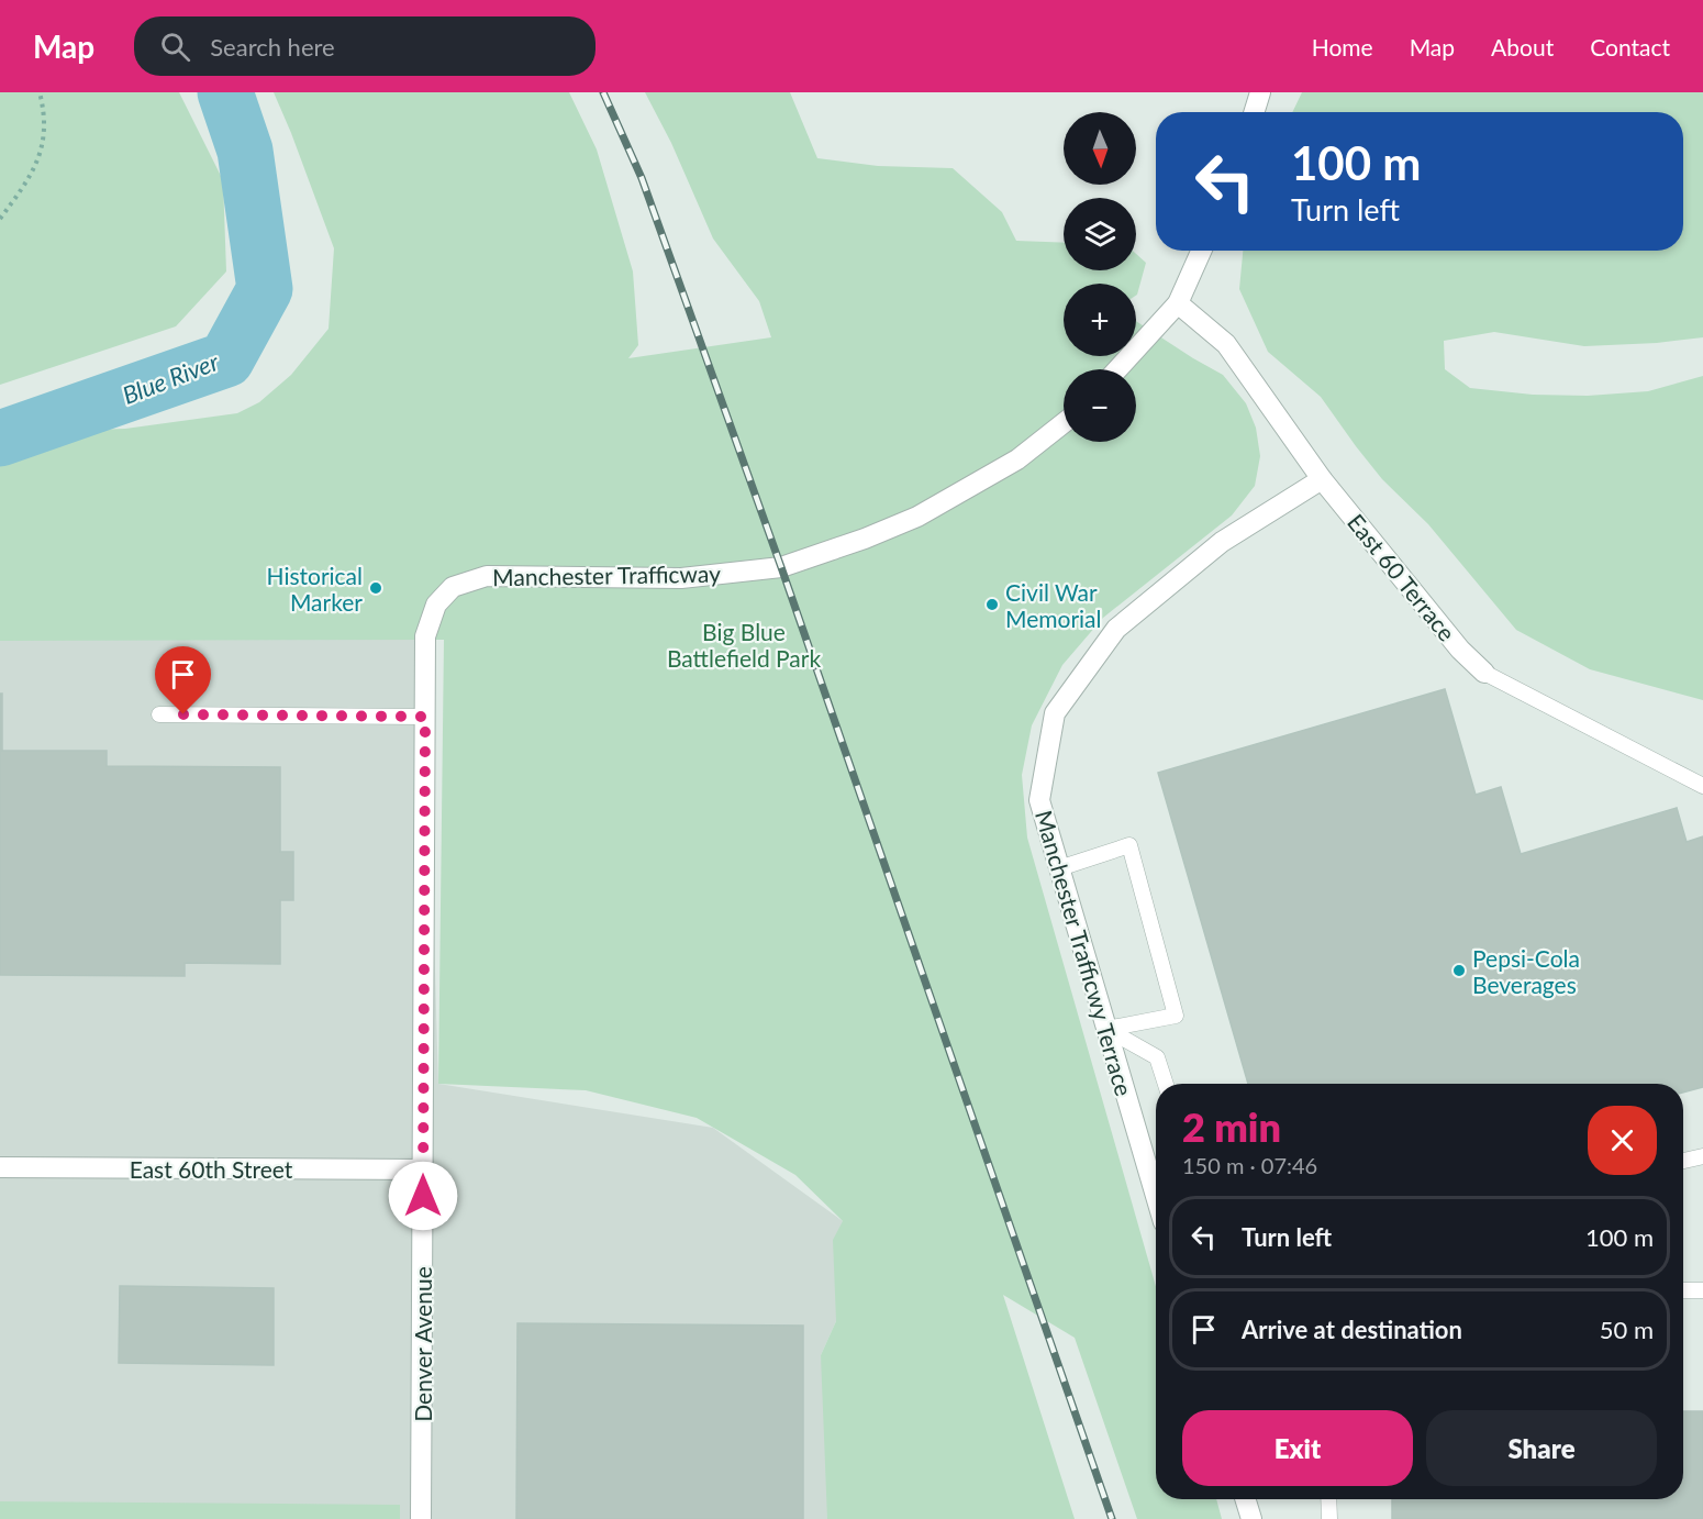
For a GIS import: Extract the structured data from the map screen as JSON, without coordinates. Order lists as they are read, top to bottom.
{
  "streets": {
    "street": [
      "Manchester Trafficway",
      "East 60 Terrace",
      "Manchester Trafficwy Terrace",
      "East 60th Street",
      "Denver Avenue"
    ]
  },
  "crossings": [
    ["Manchester Trafficway", "East 60th Street"],
    ["Manchester Trafficway", "Denver Avenue"],
    ["East 60 Terrace", "Manchester Trafficwy Terrace"],
    ["East 60th Street", "Denver Avenue"]
  ],
  "water": ["Blue River"],
  "parks": ["Big Blue Battlefield Park"],
  "places": ["Historical Marker", "Civil War Memorial", "Pepsi-Cola Beverages"],
  "north": "bottom",
  "page": {
    "header": "Map",
    "search": "Search here",
    "nav": [
      "Home",
      "Map",
      "About",
      "Contact"
    ],
    "map_buttons": ["+", "−"],
    "turn": ["100 m", "Turn left"],
    "heading": ["2 min", "150 m · 07:46"],
    "list": [
      {
        "name": "Turn left",
        "value": "100 m"
      },
      {
        "name": "Arrive at destination",
        "value": "50 m"
      }
    ],
    "buttons": ["Exit", "Share"]
  }
}
